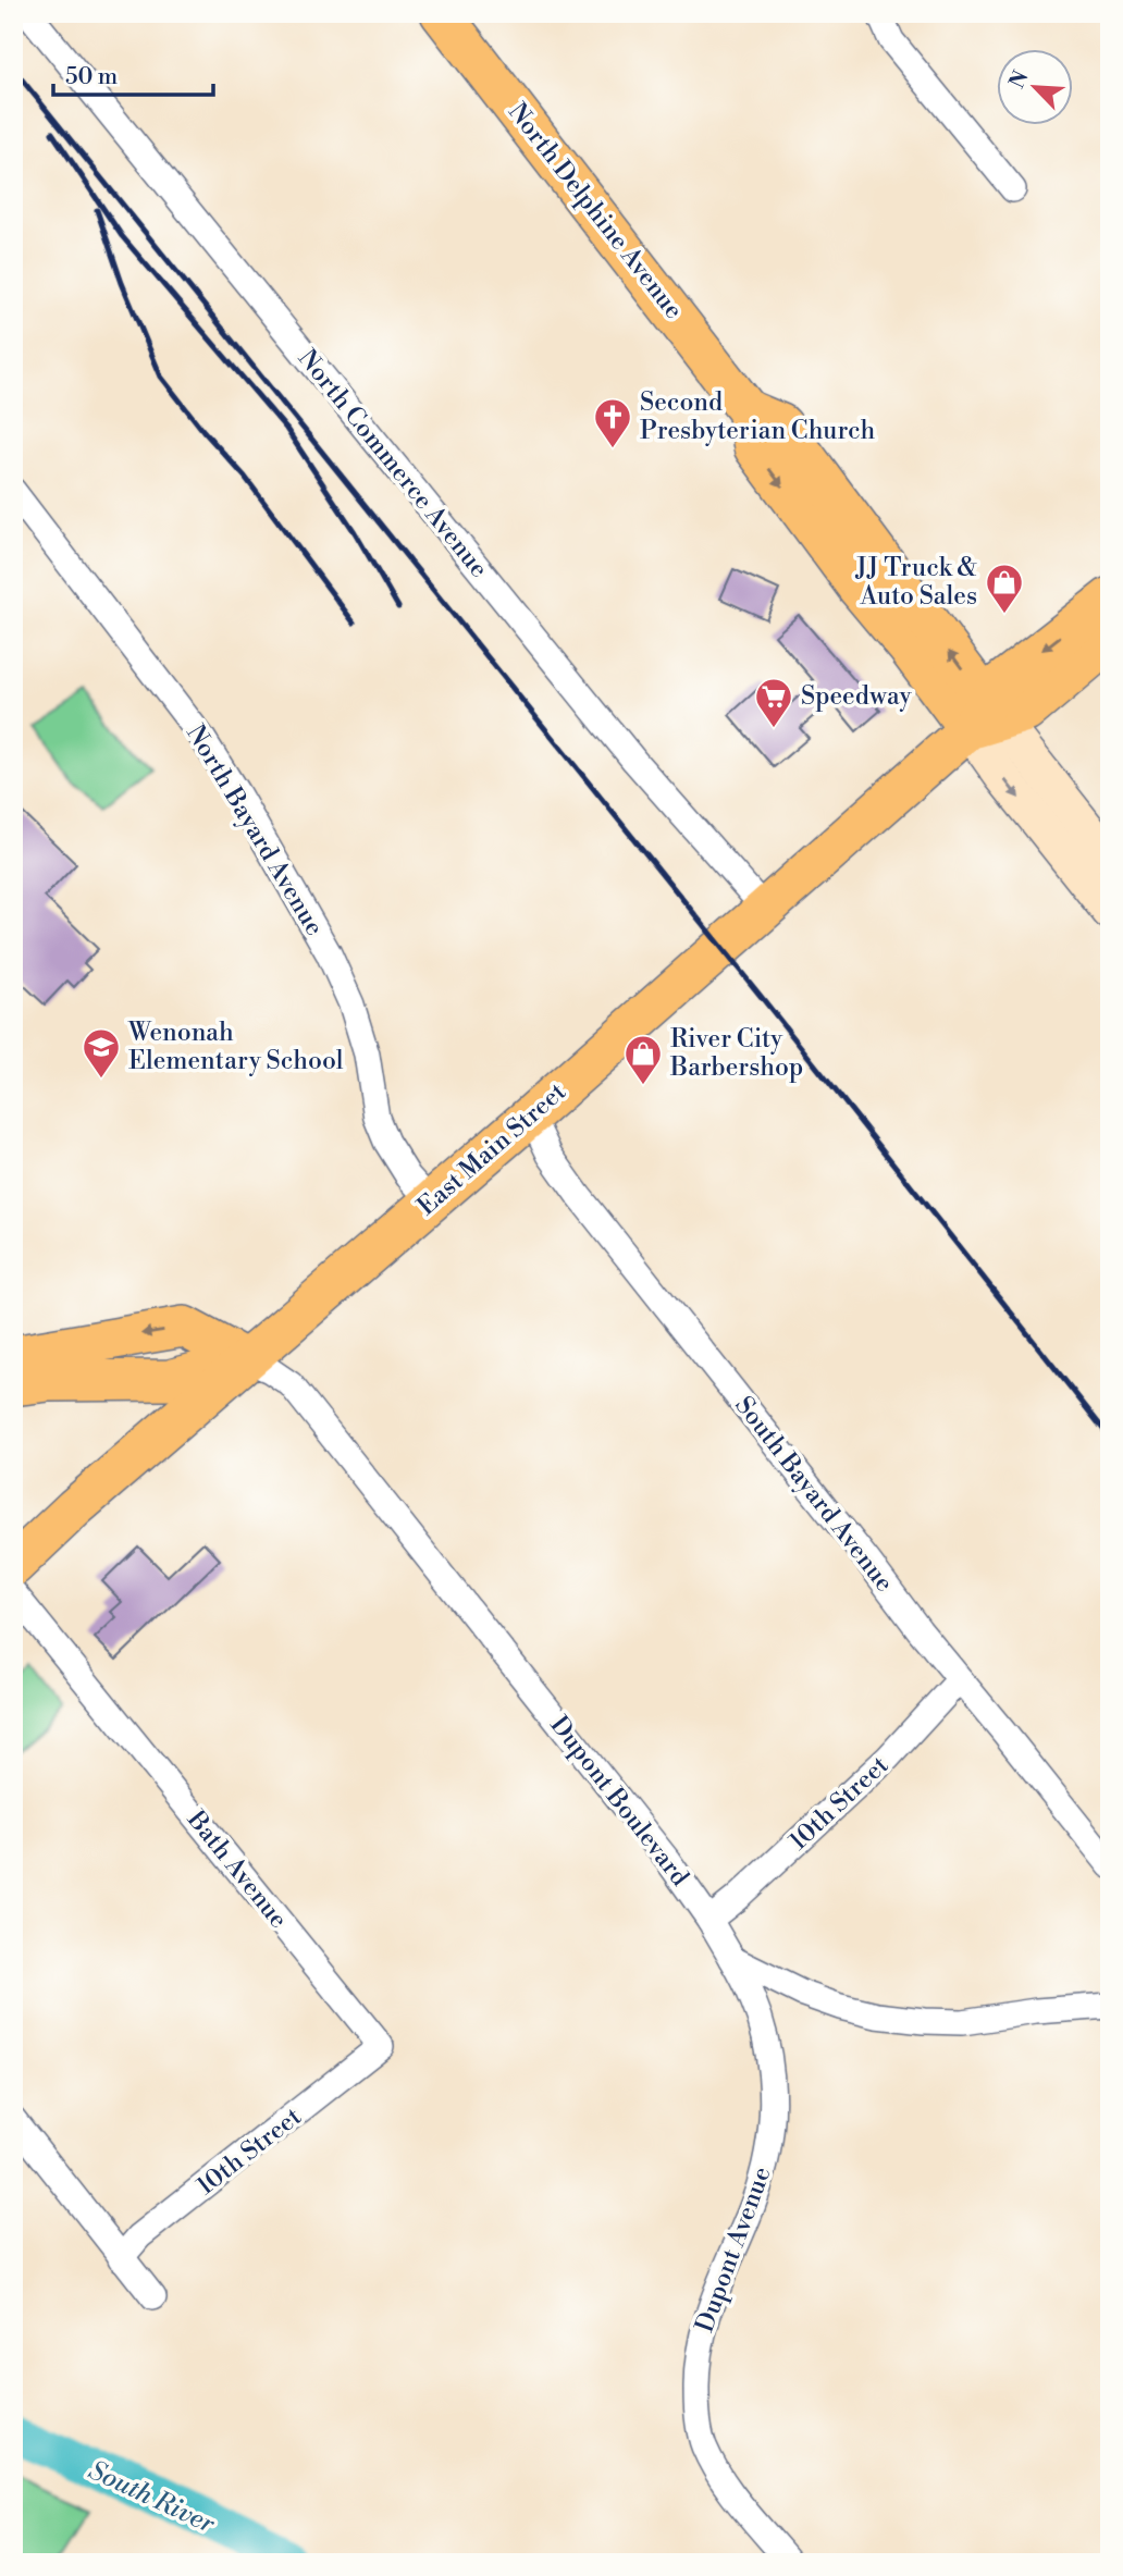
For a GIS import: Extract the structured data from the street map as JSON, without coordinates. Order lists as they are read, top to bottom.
{
  "streets": {
    "main road": ["North Delphine Avenue", "East Main Street"],
    "street": [
      "North Commerce Avenue",
      "North Bayard Avenue",
      "South Bayard Avenue",
      "Dupont Boulevard",
      "10th Street",
      "Bath Avenue",
      "Dupont Avenue"
    ]
  },
  "crossings": [
    ["North Delphine Avenue", "East Main Street"],
    ["North Commerce Avenue", "East Main Street"],
    ["North Bayard Avenue", "East Main Street"],
    ["East Main Street", "South Bayard Avenue"],
    ["East Main Street", "Dupont Boulevard"],
    ["South Bayard Avenue", "10th Street"],
    ["Dupont Boulevard", "10th Street"],
    ["Dupont Boulevard", "Dupont Avenue"],
    ["10th Street", "Bath Avenue"]
  ],
  "water": ["South River"],
  "places": {
    "church": ["Second Presbyterian Church"],
    "shop": ["JJ Truck & Auto Sales", "River City Barbershop"],
    "supermarket": ["Speedway"],
    "school or university": ["Wenonah Elementary School"]
  },
  "scale_bar": "50 m",
  "north": "top left"
}
